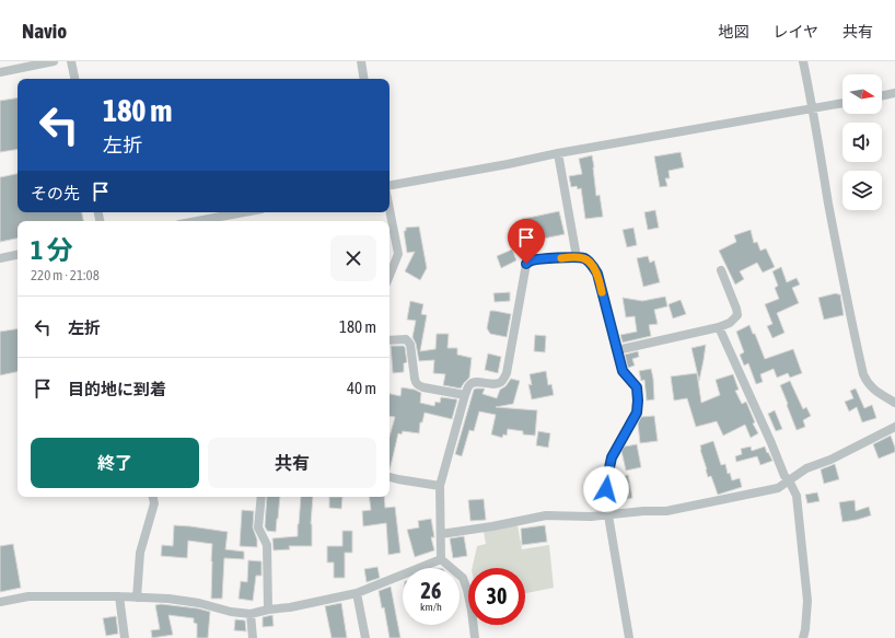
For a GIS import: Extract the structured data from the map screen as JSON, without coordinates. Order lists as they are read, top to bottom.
{
  "north": "right",
  "page": {
    "header": "Navio",
    "nav": ["地図", "レイヤ", "共有"],
    "turn": ["180 m", "左折"],
    "then": "その先",
    "heading": ["1 分", "220 m · 21:08"],
    "list": [
      {
        "name": "左折",
        "value": "180 m"
      },
      {
        "name": "目的地に到着",
        "value": "40 m"
      }
    ],
    "buttons": ["終了", "共有"],
    "speed": "26 km/h",
    "limit": "30"
  }
}
